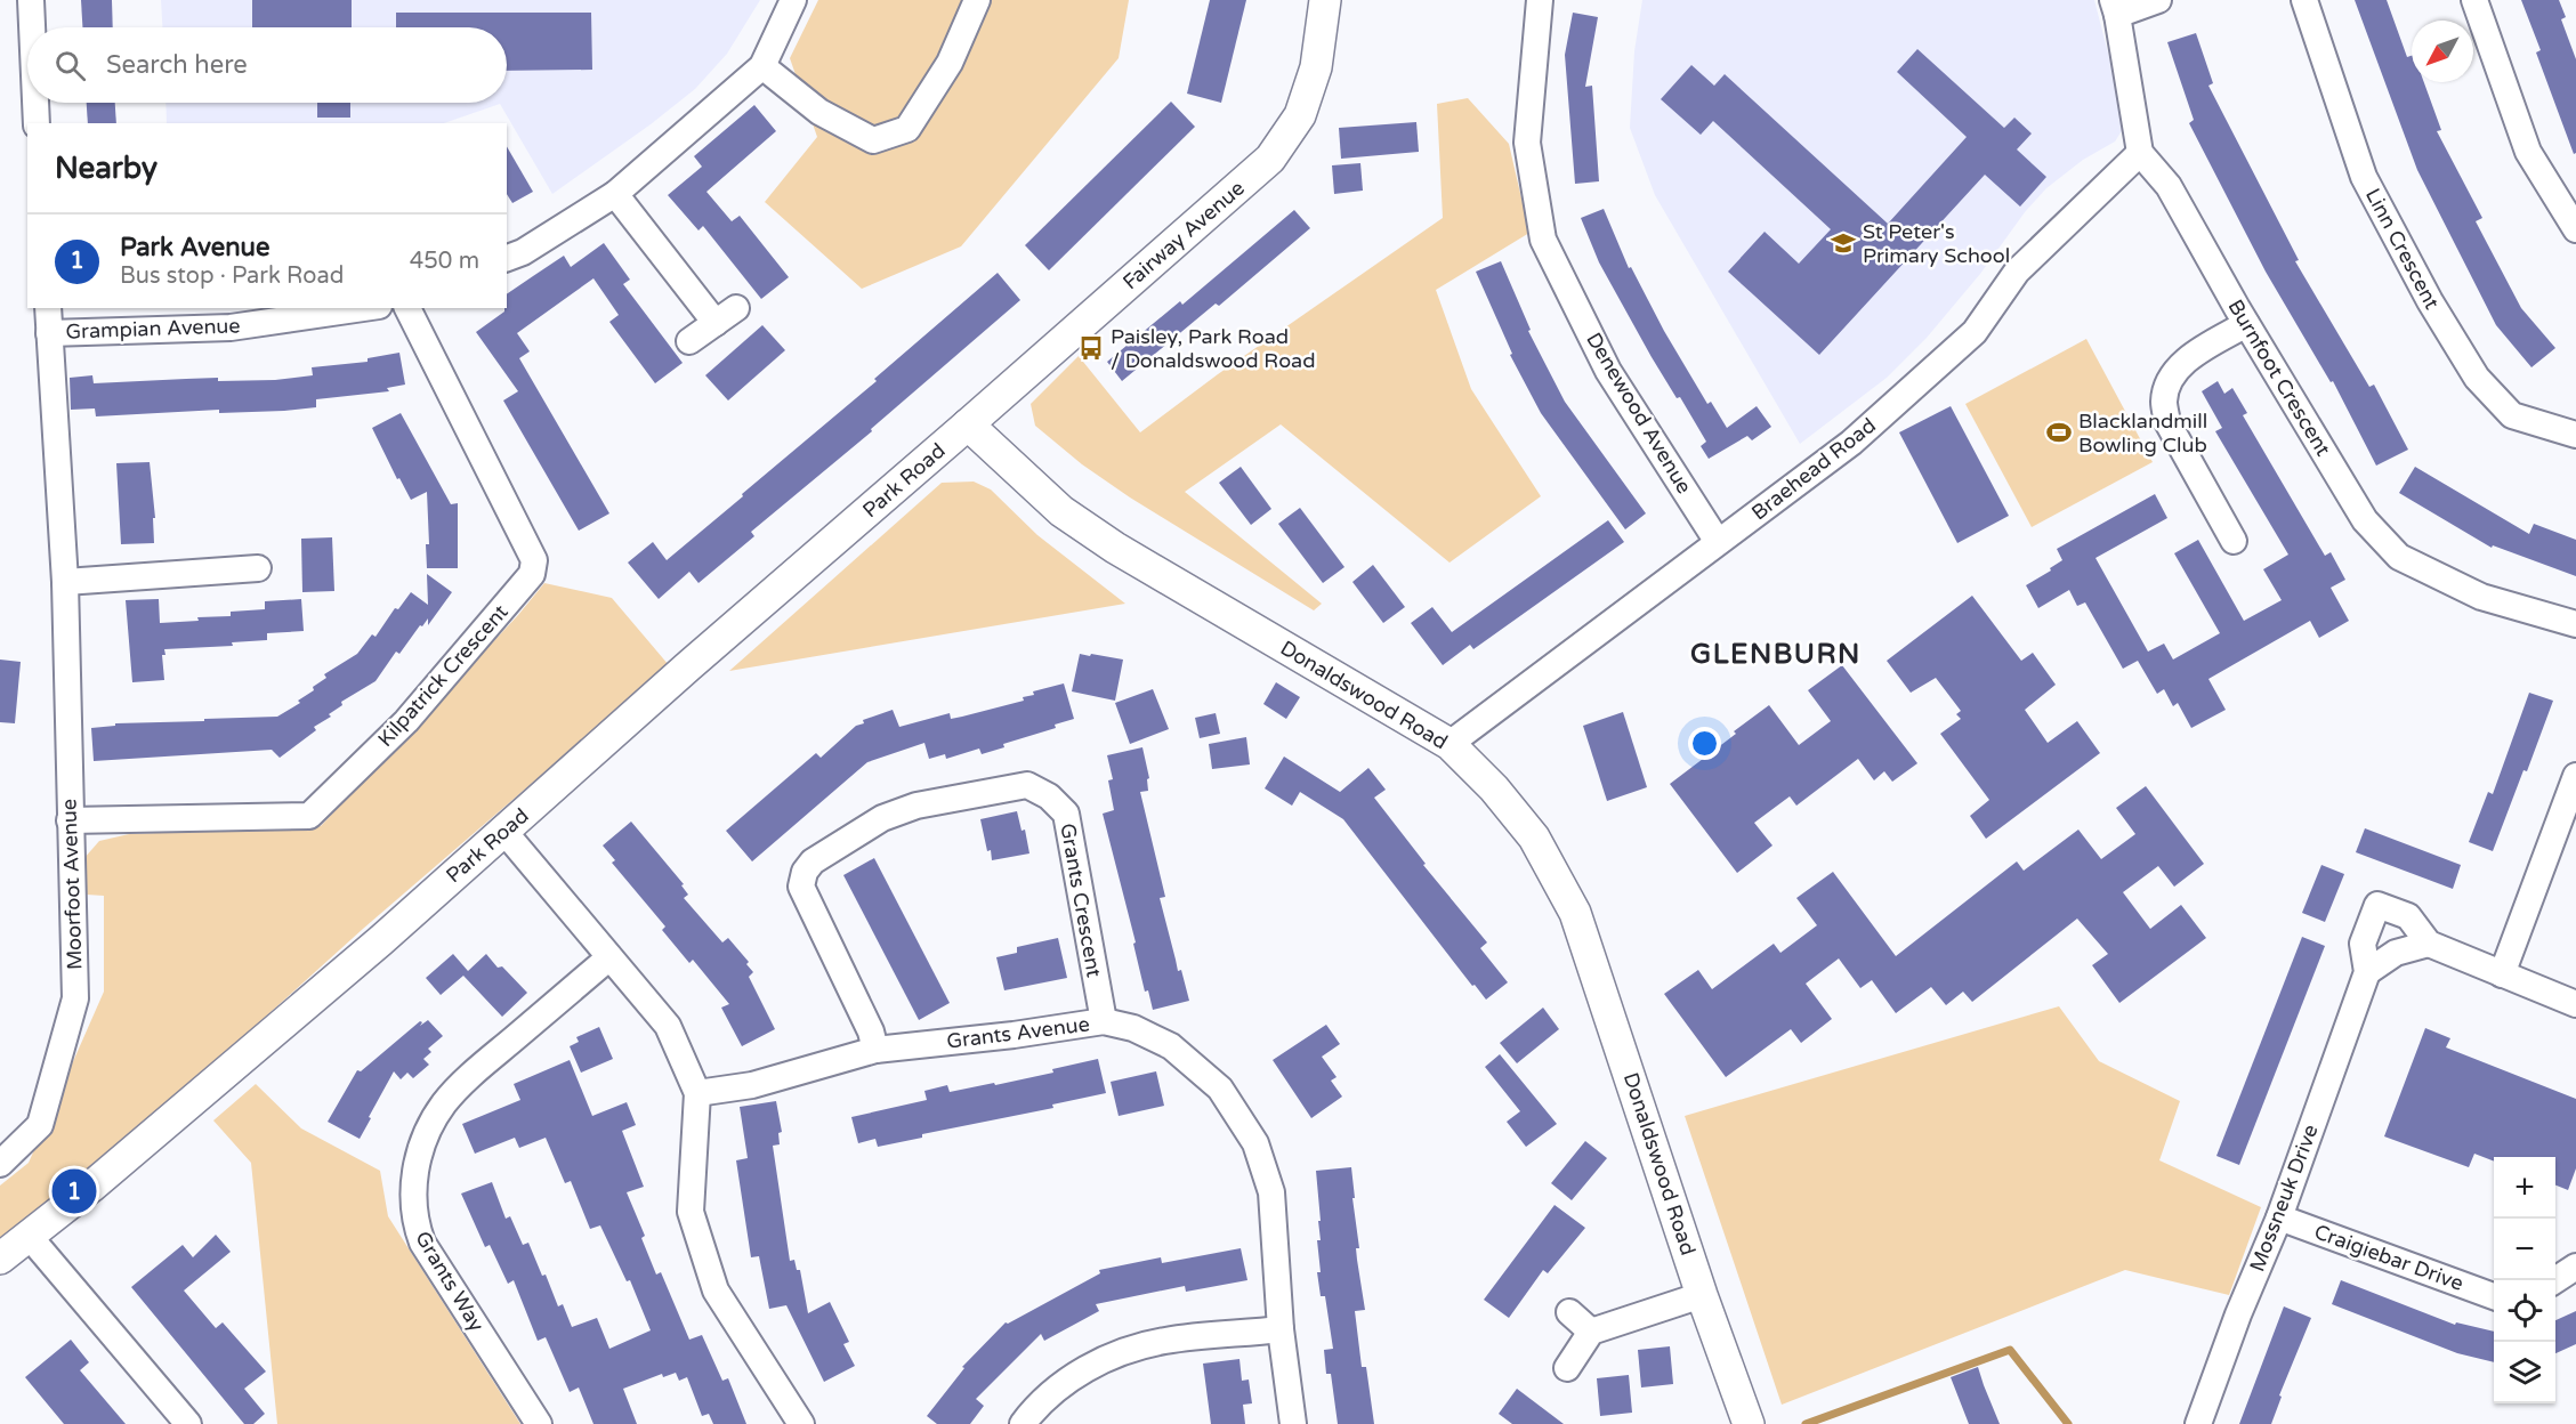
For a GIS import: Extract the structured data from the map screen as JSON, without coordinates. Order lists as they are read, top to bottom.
{
  "streets": {
    "street": [
      "Fairway Avenue",
      "Linn Crescent",
      "Grampian Avenue",
      "Burnfoot Crescent",
      "Denewood Avenue",
      "Braehead Road",
      "Park Road",
      "Kilpatrick Crescent",
      "Donaldswood Road",
      "Moorfoot Avenue",
      "Grants Crescent",
      "Grants Avenue",
      "Mossneuk Drive",
      "Craigiebar Drive",
      "Grants Way"
    ]
  },
  "crossings": [
    ["Fairway Avenue", "Park Road"],
    ["Fairway Avenue", "Donaldswood Road"],
    ["Grampian Avenue", "Moorfoot Avenue"],
    ["Burnfoot Crescent", "Braehead Road"],
    ["Denewood Avenue", "Braehead Road"],
    ["Braehead Road", "Donaldswood Road"],
    ["Park Road", "Donaldswood Road"],
    ["Kilpatrick Crescent", "Moorfoot Avenue"],
    ["Grants Crescent", "Grants Avenue"],
    ["Mossneuk Drive", "Craigiebar Drive"]
  ],
  "districts": ["GLENBURN"],
  "places": {
    "school or university": ["St Peter's Primary School"],
    "bus stop": ["Paisley, Park Road / Donaldswood Road"],
    "sports": ["Blacklandmill Bowling Club"]
  },
  "north": "bottom left",
  "page": {
    "search": "Search here",
    "heading": "Nearby",
    "list": [
      {
        "mark": "1",
        "name": "Park Avenue",
        "note": "Bus stop · Park Road",
        "value": "450 m"
      }
    ],
    "map_buttons": ["+", "−"],
    "pins": "1"
  }
}
